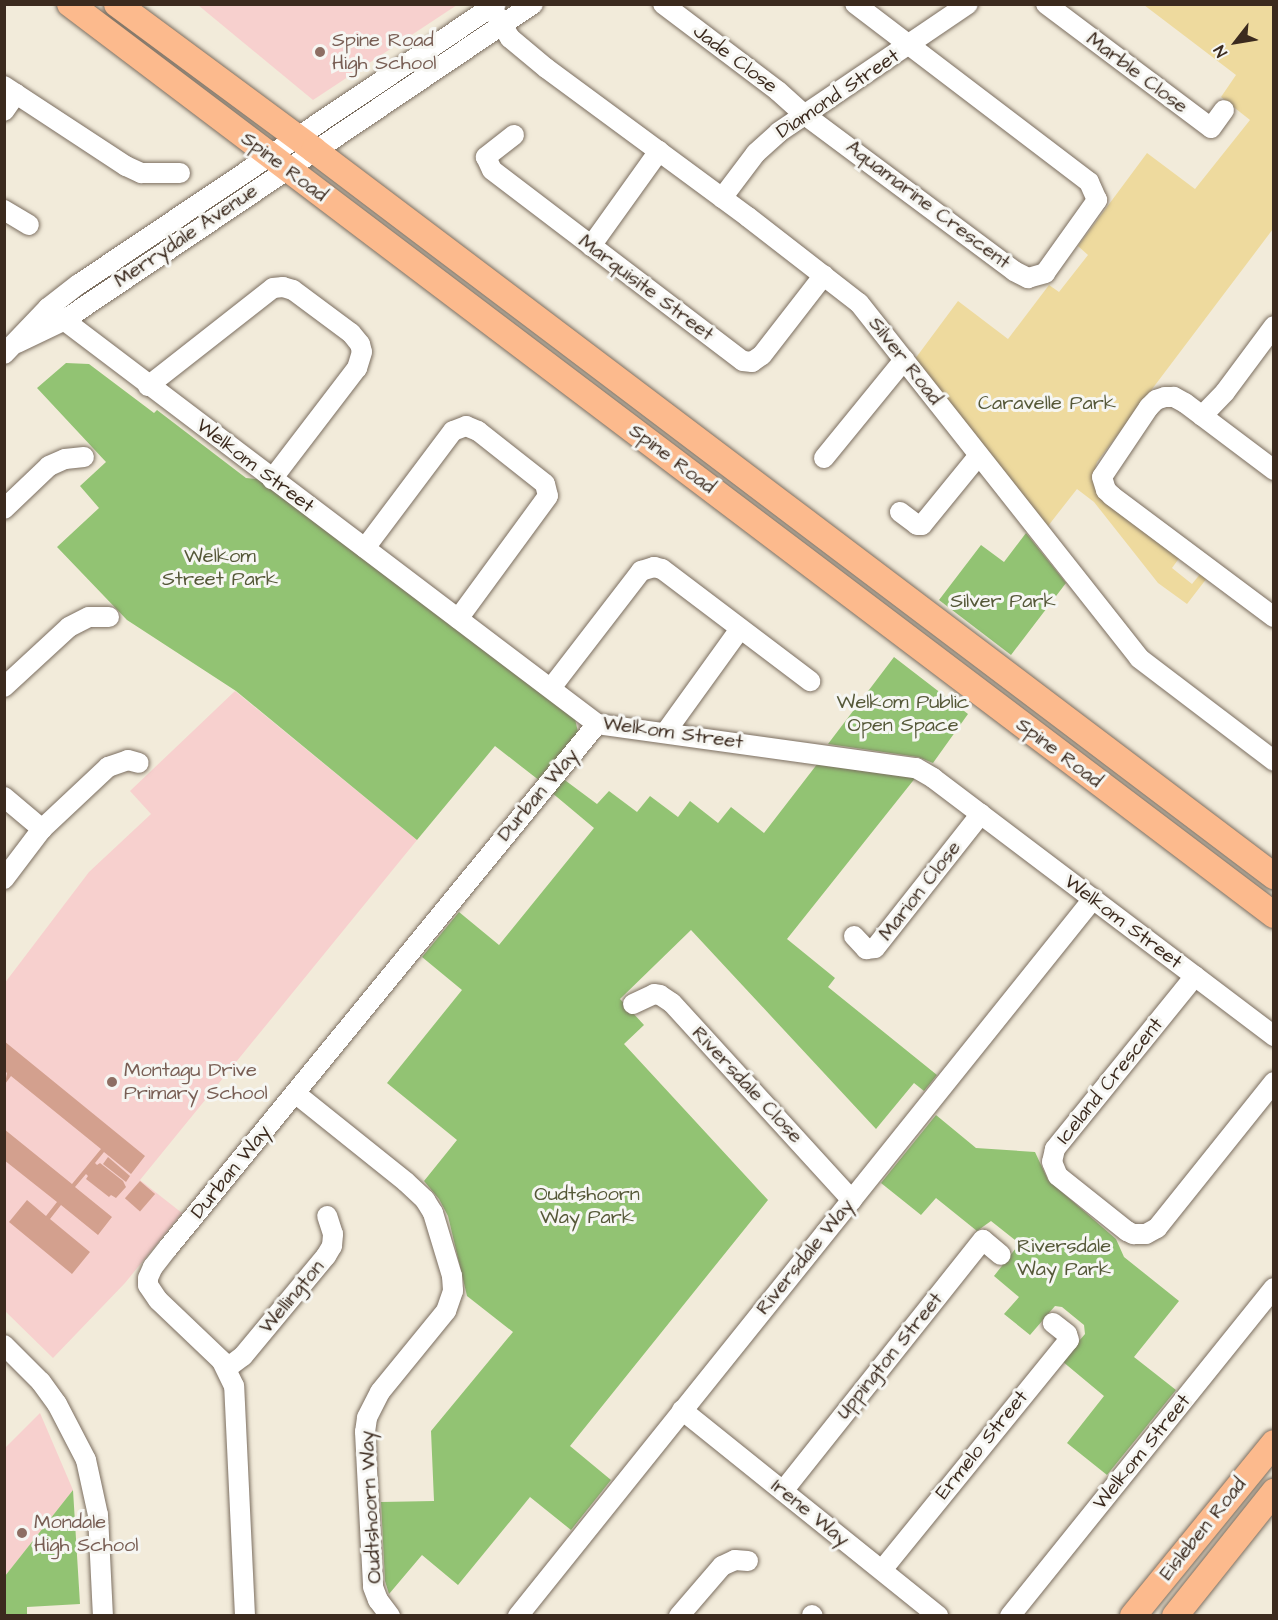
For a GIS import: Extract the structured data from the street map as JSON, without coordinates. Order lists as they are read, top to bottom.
{
  "streets": {
    "main road": ["Spine Road", "Eisleben Road"],
    "street": [
      "Jade Close",
      "Marble Close",
      "Diamond Street",
      "Aquamarine Crescent",
      "Merrydale Avenue",
      "Marquisite Street",
      "Silver Road",
      "Welkom Street",
      "Durban Way",
      "Marion Close",
      "Iceland Crescent",
      "Riversdale Close",
      "Riversdale Way",
      "Wellington",
      "Uppington Street",
      "Ermelo Street",
      "Oudtshoorn Way",
      "Irene Way"
    ]
  },
  "crossings": [
    ["Jade Close", "Diamond Street"],
    ["Jade Close", "Aquamarine Crescent"],
    ["Diamond Street", "Aquamarine Crescent"],
    ["Diamond Street", "Silver Road"],
    ["Spine Road", "Merrydale Avenue"],
    ["Merrydale Avenue", "Silver Road"],
    ["Merrydale Avenue", "Welkom Street"],
    ["Marquisite Street", "Silver Road"],
    ["Welkom Street", "Durban Way"],
    ["Welkom Street", "Marion Close"],
    ["Welkom Street", "Iceland Crescent"],
    ["Welkom Street", "Riversdale Way"],
    ["Durban Way", "Wellington"],
    ["Durban Way", "Oudtshoorn Way"],
    ["Riversdale Close", "Riversdale Way"],
    ["Riversdale Way", "Irene Way"],
    ["Uppington Street", "Irene Way"],
    ["Ermelo Street", "Irene Way"]
  ],
  "parks": [
    "Caravelle Park",
    "Welkom Street Park",
    "Silver Park",
    "Welkom Public Open Space",
    "Oudtshoorn Way Park",
    "Riversdale Way Park"
  ],
  "places": ["Spine Road High School", "Montagu Drive Primary School", "Mondale High School"],
  "north": "bottom left"
}
